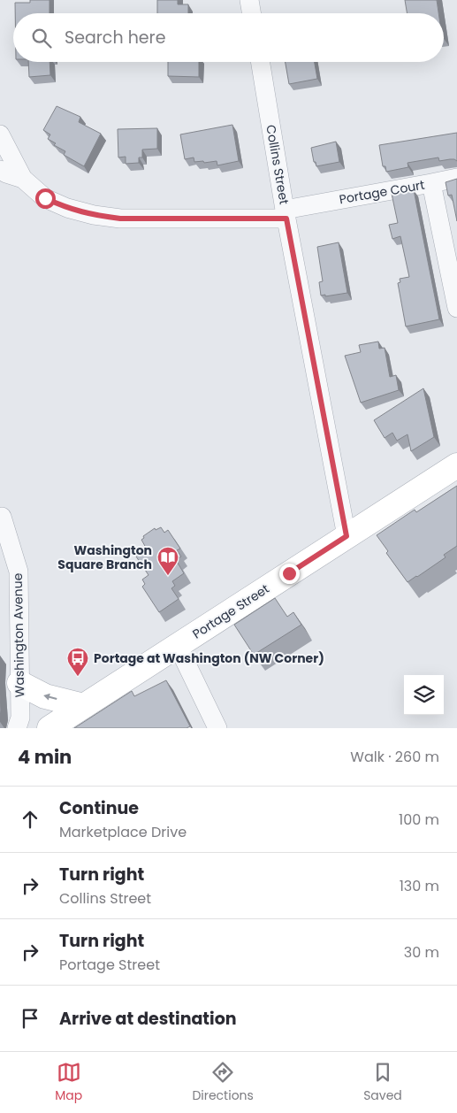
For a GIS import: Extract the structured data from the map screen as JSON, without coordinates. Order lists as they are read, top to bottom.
{
  "streets": {
    "main road": ["Portage Street"],
    "street": ["Collins Street", "Portage Court", "Washington Avenue"]
  },
  "crossings": [
    ["Collins Street", "Portage Court"],
    ["Collins Street", "Portage Street"]
  ],
  "places": {
    "library": ["Washington Square Branch"],
    "bus stop": ["Portage at Washington (NW Corner)"]
  },
  "page": {
    "search": "Search here",
    "heading": ["4 min", "Walk · 260 m"],
    "list": [
      ["Continue", "Marketplace Drive", "100 m"],
      ["Turn right", "Collins Street", "130 m"],
      ["Turn right", "Portage Street", "30 m"],
      "Arrive at destination"
    ],
    "nav": ["Map", "Directions", "Saved"]
  }
}
